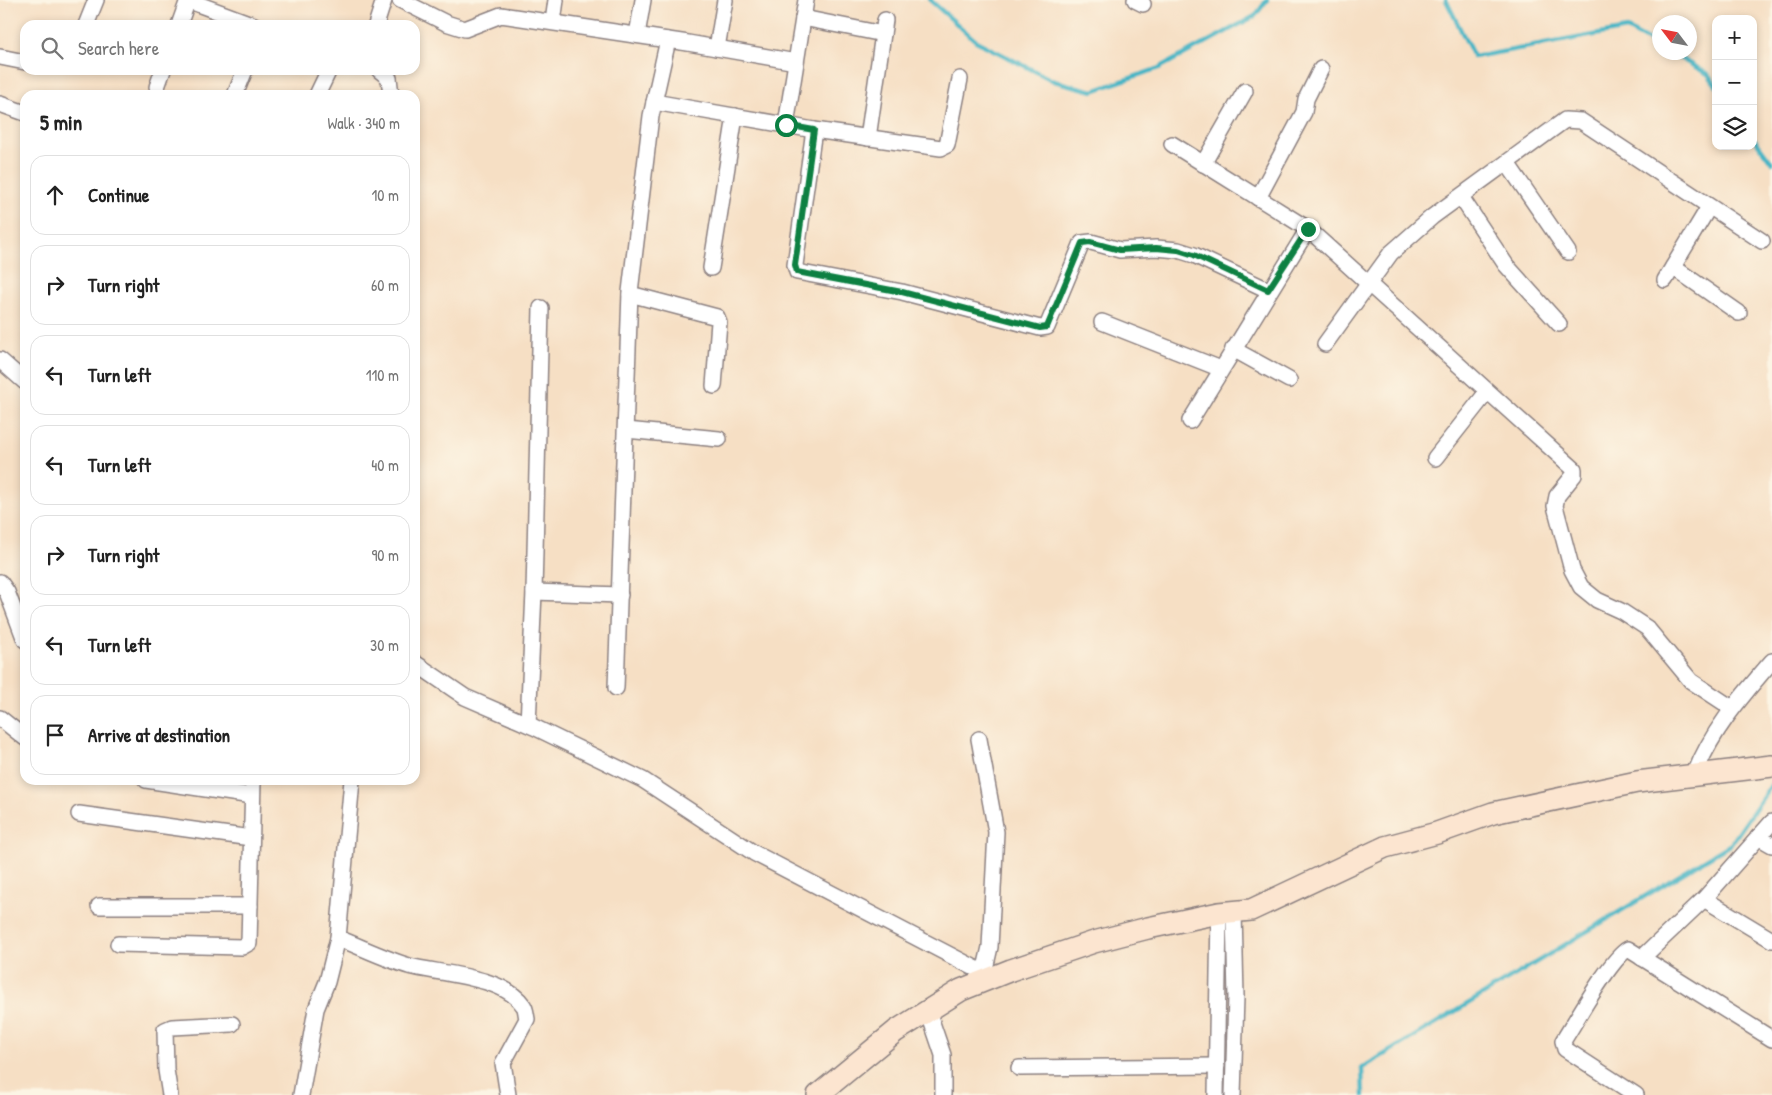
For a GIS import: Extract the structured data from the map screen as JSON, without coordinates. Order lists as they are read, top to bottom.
{
  "north": "top left",
  "page": {
    "map_buttons": ["+", "−"],
    "search": "Search here",
    "heading": ["5 min", "Walk · 340 m"],
    "list": [
      ["Continue", "10 m"],
      ["Turn right", "60 m"],
      ["Turn left", "110 m"],
      ["Turn left", "40 m"],
      ["Turn right", "90 m"],
      ["Turn left", "30 m"],
      "Arrive at destination"
    ]
  }
}
